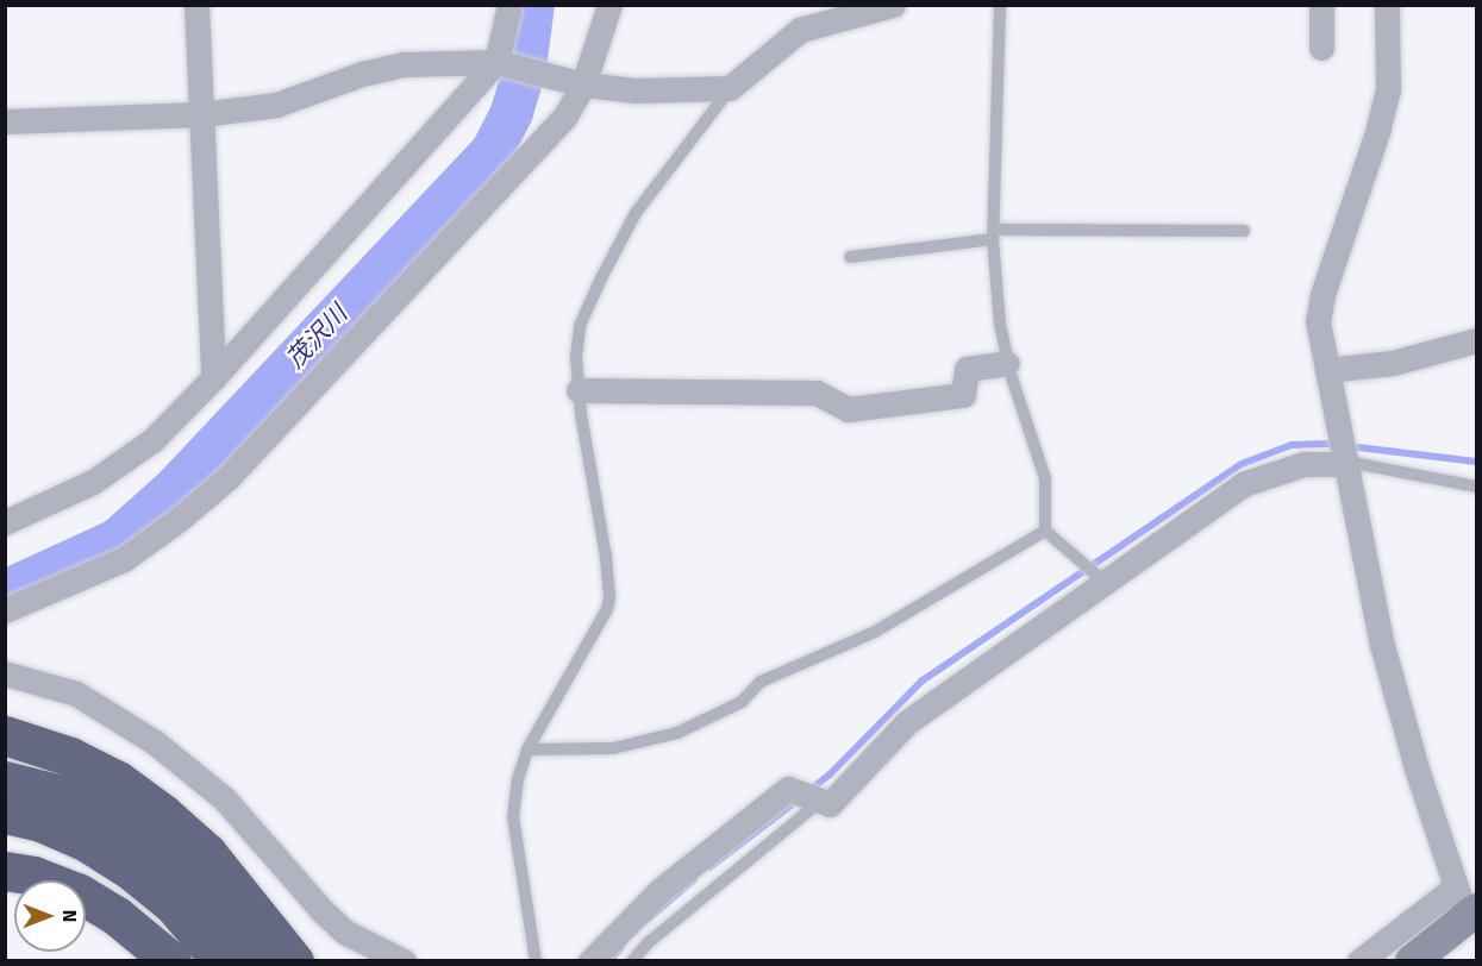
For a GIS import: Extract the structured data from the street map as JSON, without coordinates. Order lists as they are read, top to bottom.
{
  "water": ["茂沢川"],
  "north": "right"
}
